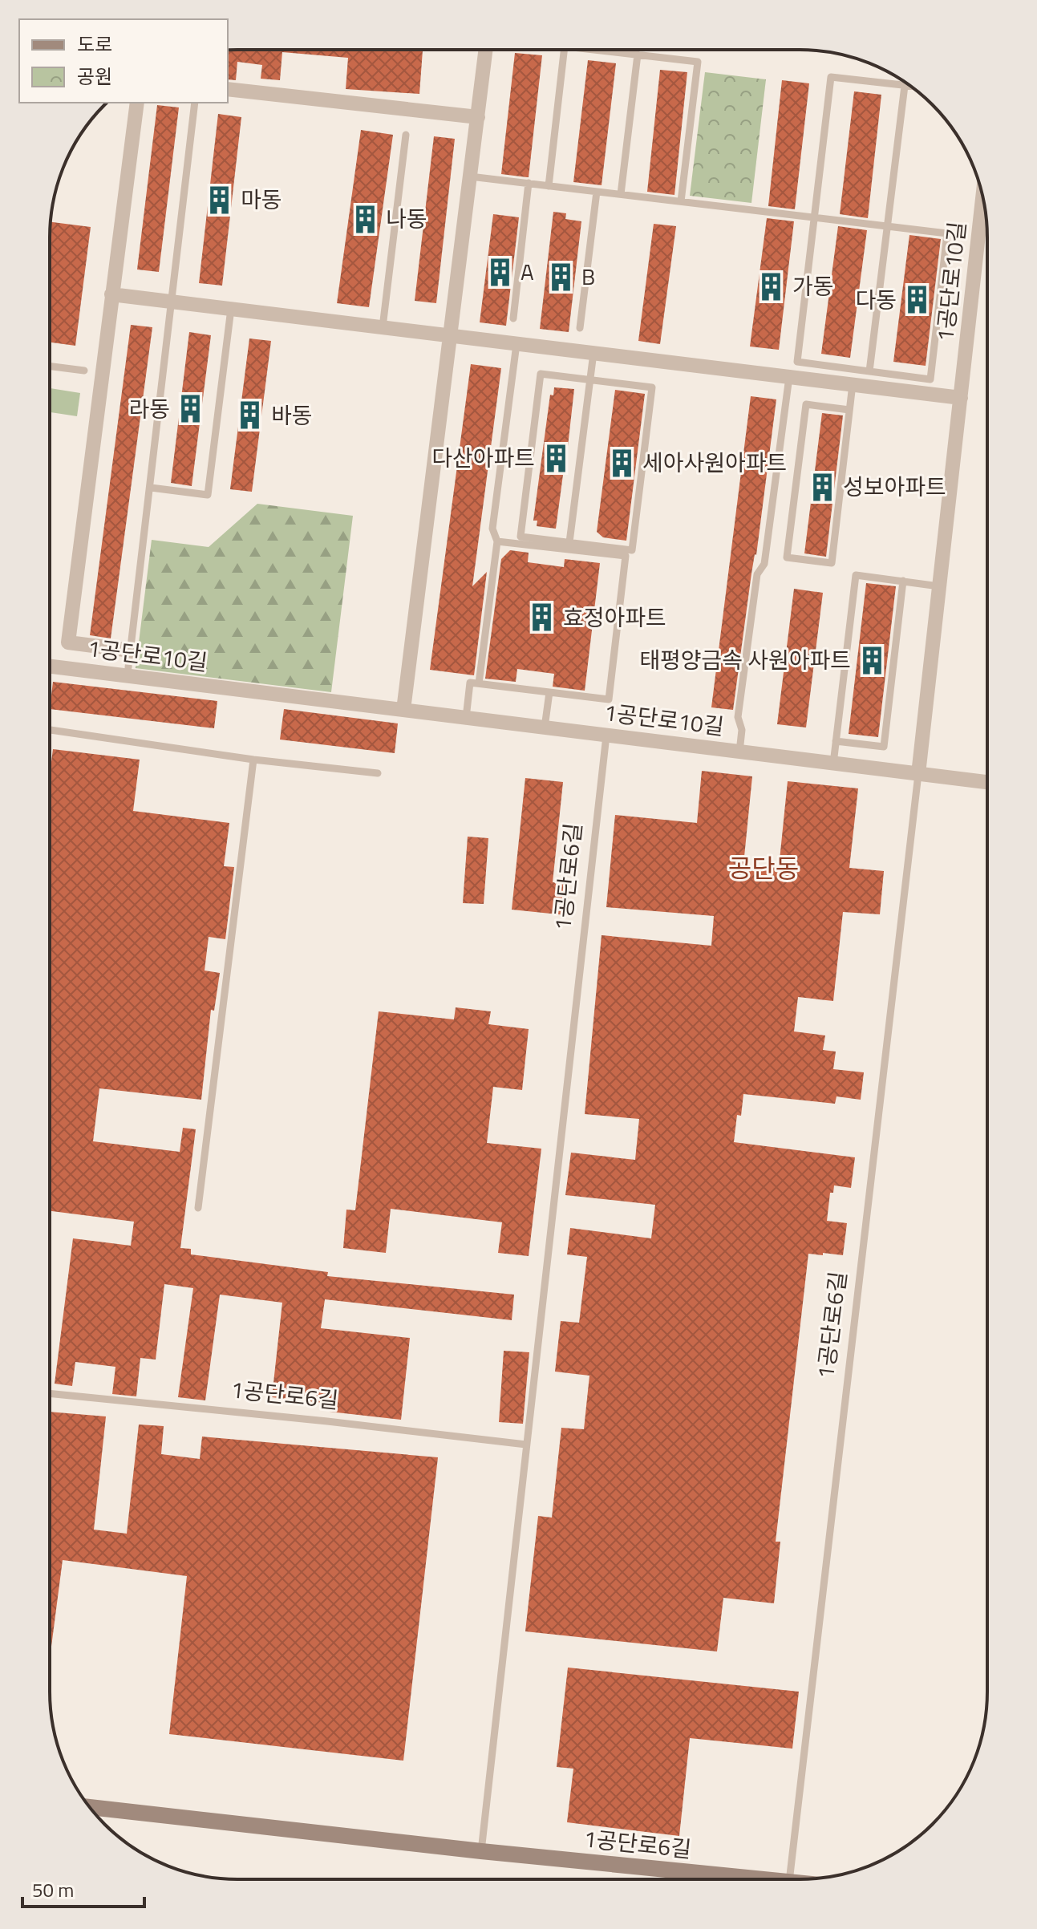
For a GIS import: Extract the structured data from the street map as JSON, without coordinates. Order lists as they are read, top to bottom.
{
  "streets": {
    "street": ["1공단로10길", "1공단로6길"]
  },
  "crossings": [
    ["1공단로10길", "1공단로6길"]
  ],
  "districts": ["공단동"],
  "places": {
    "building": [
      "마동",
      "나동",
      "A",
      "B",
      "가동",
      "다동",
      "라동",
      "바동",
      "다산아파트",
      "세아사원아파트",
      "성보아파트",
      "효정아파트",
      "태평양금속 사원아파트"
    ]
  },
  "legend": ["도로", "공원"],
  "scale_bar": "50 m"
}
